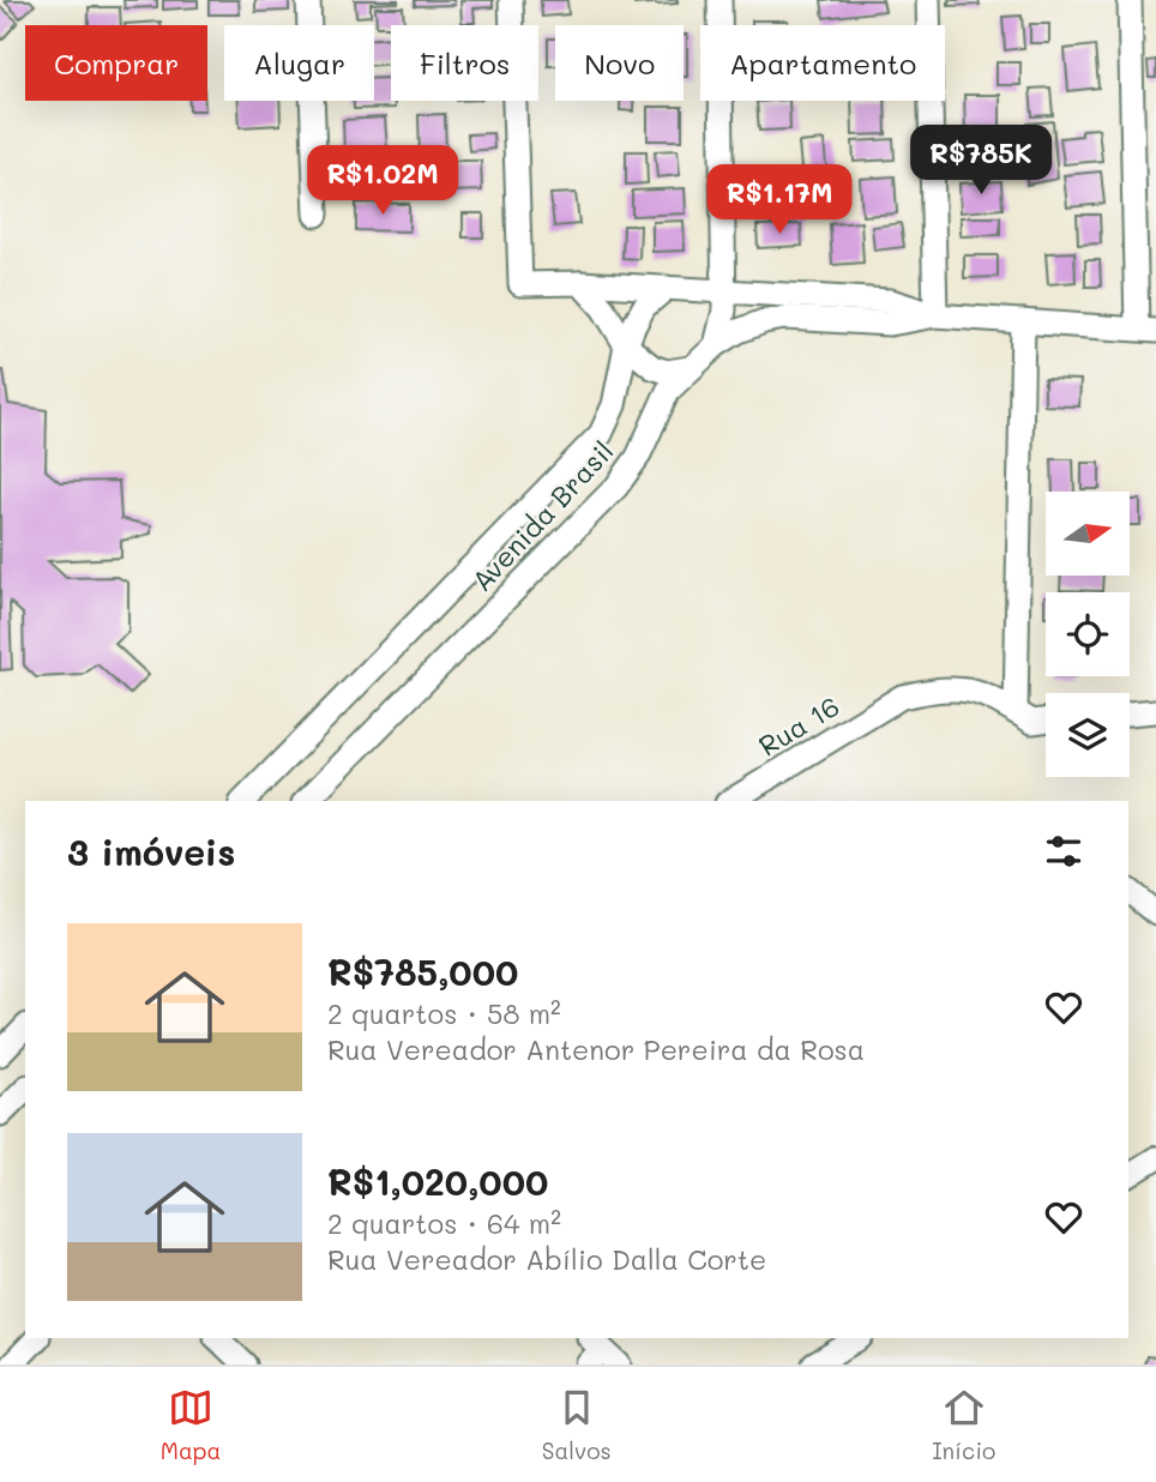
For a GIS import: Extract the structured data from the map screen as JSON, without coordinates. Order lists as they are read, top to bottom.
{
  "streets": {
    "street": ["Avenida Brasil", "Rua 16"]
  },
  "north": "right",
  "page": {
    "chip": [
      "Comprar",
      "Alugar",
      "Filtros",
      "Novo",
      "Apartamento"
    ],
    "price": ["R$785K", "R$1.02M", "R$1.17M"],
    "heading": "3 imóveis",
    "list": [
      {
        "name": "R$785,000",
        "note": "2 quartos · 58 m² · Rua Vereador Antenor Pereira da Rosa"
      },
      {
        "name": "R$1,020,000",
        "note": "2 quartos · 64 m² · Rua Vereador Abílio Dalla Corte"
      }
    ],
    "tabs": ["Mapa", "Salvos", "Início"]
  }
}
